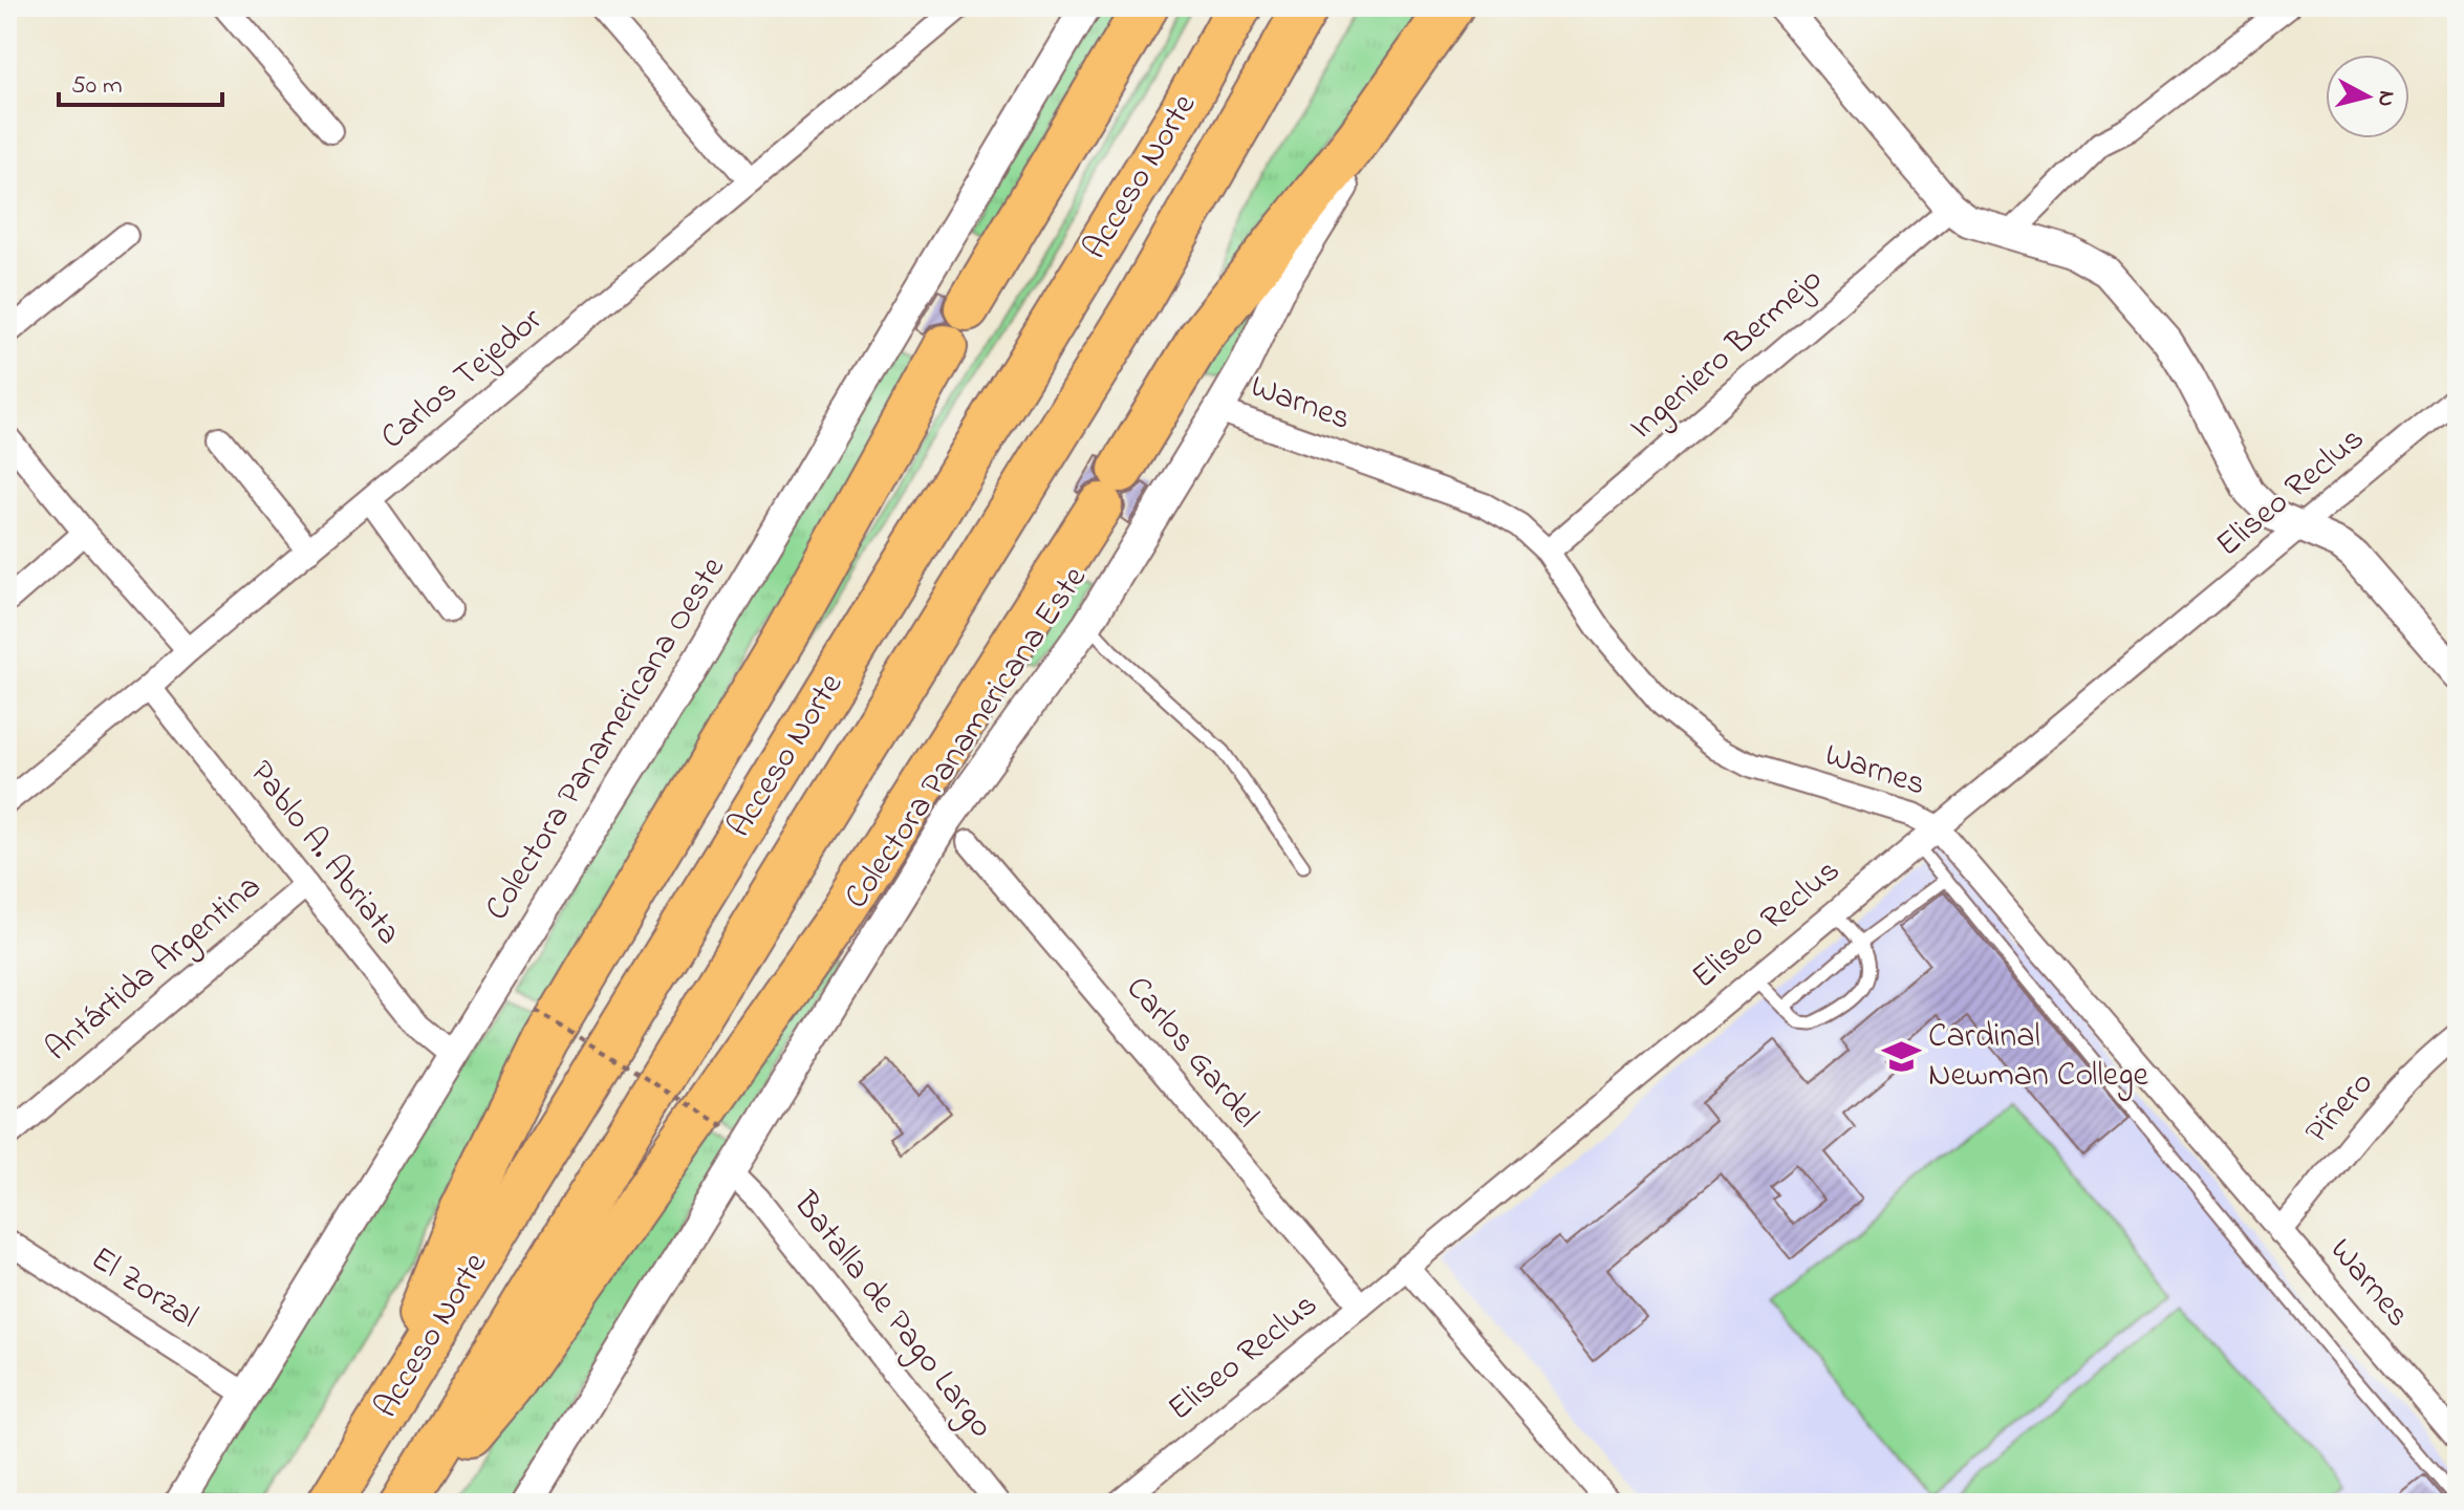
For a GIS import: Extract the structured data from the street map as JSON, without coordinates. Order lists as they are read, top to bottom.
{
  "streets": {
    "highway": ["Acceso Norte"],
    "street": [
      "Ingeniero Bermejo",
      "Carlos Tejedor",
      "Warnes",
      "Eliseo Reclus",
      "Colectora Panamericana Este",
      "Colectora Panamericana Oeste",
      "Pablo A. Abriata",
      "Antártida Argentina",
      "Carlos Gardel",
      "Piñero",
      "El Zorzal",
      "Batalla de Pago Largo"
    ]
  },
  "crossings": [
    ["Ingeniero Bermejo", "Warnes"],
    ["Carlos Tejedor", "Pablo A. Abriata"],
    ["Warnes", "Eliseo Reclus"],
    ["Warnes", "Colectora Panamericana Este"],
    ["Warnes", "Piñero"],
    ["Eliseo Reclus", "Carlos Gardel"],
    ["Colectora Panamericana Este", "Batalla de Pago Largo"],
    ["Colectora Panamericana Oeste", "Pablo A. Abriata"],
    ["Colectora Panamericana Oeste", "El Zorzal"],
    ["Pablo A. Abriata", "Antártida Argentina"]
  ],
  "places": {
    "school or university": ["Cardinal Newman College"]
  },
  "scale_bar": "50 m",
  "north": "right"
}
